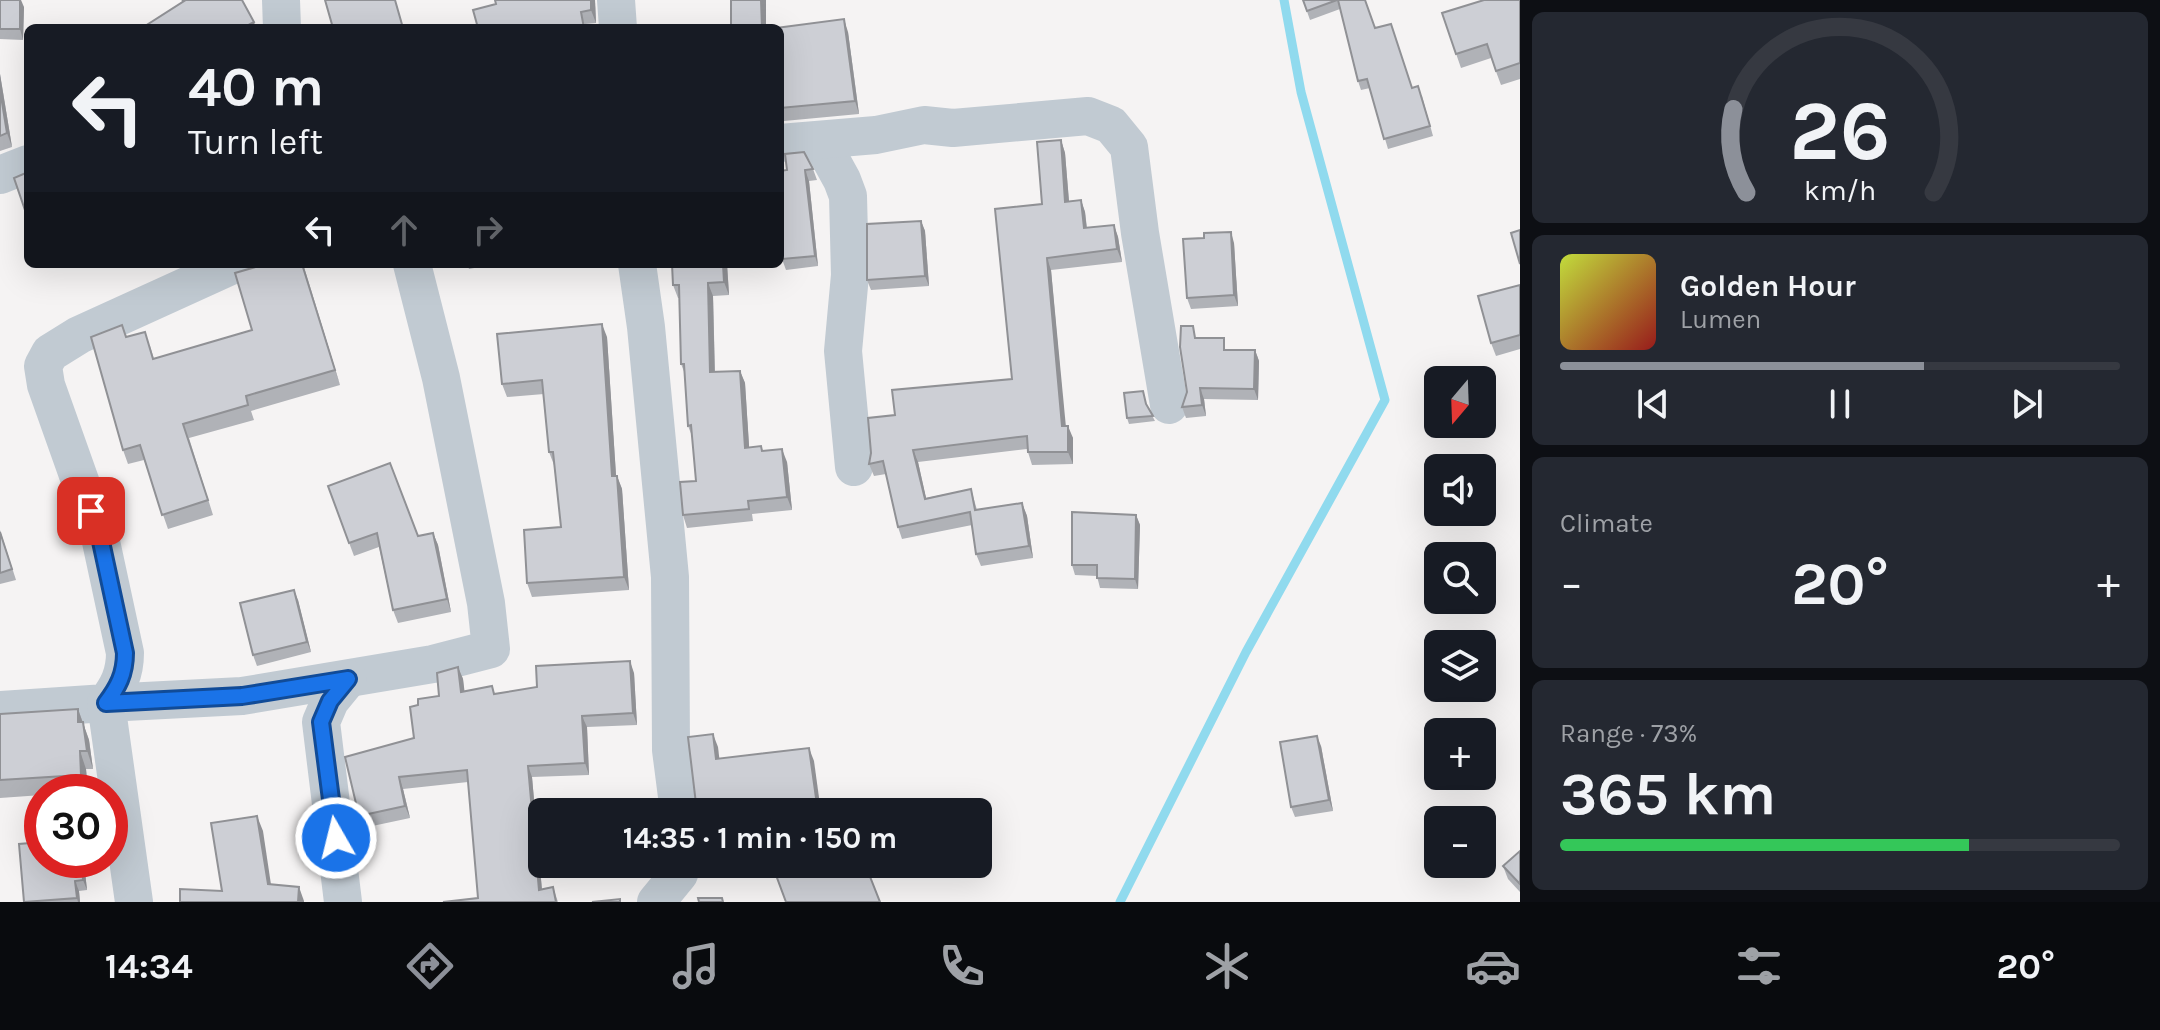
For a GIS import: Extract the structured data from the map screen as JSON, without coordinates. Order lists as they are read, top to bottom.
{
  "north": "bottom",
  "page": {
    "turn": ["40 m", "Turn left"],
    "song": ["Golden Hour", "Lumen"],
    "map_buttons": ["+", "−"],
    "tile": [
      "Climate",
      ["Range · 73%", "365 km"]
    ],
    "heat": ["−", "20°", "+"],
    "limit": "30",
    "trip": "14:35 · 1 min · 150 m",
    "tabs": ["14:34", "20°"],
    "gauge": ["26", "km/h"]
  }
}
